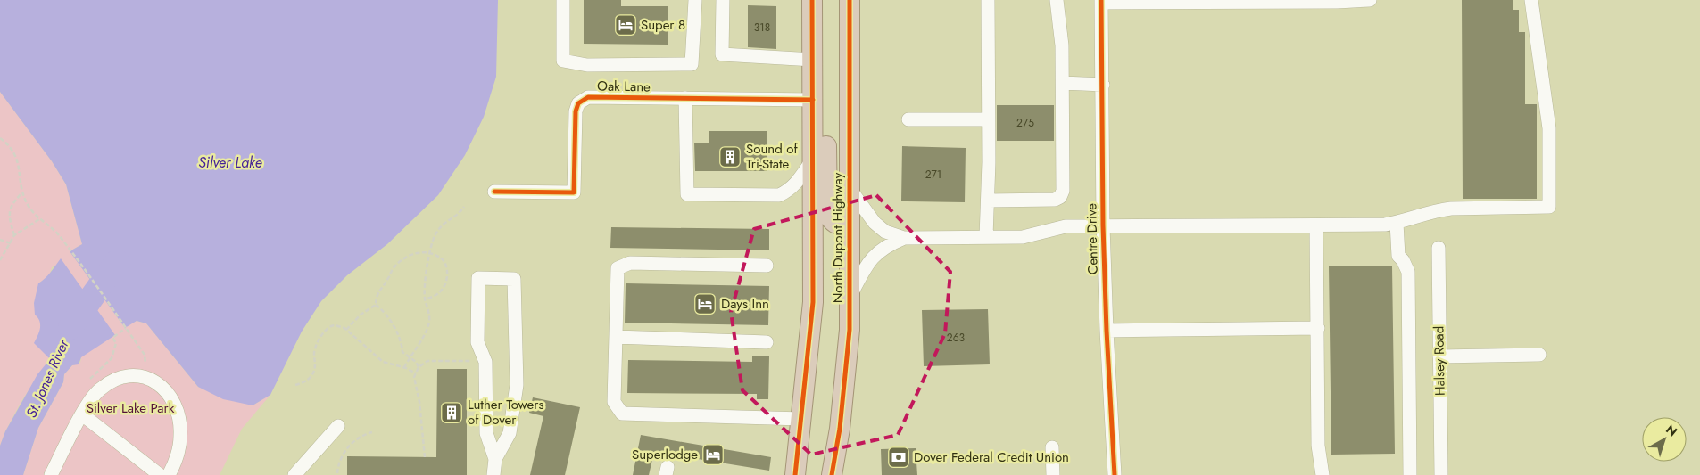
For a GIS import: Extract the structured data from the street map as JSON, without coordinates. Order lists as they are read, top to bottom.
{
  "streets": {
    "highway": ["North Dupont Highway"],
    "street": ["Oak Lane", "Centre Drive", "Halsey Road"]
  },
  "crossings": [
    ["Oak Lane", "North Dupont Highway"]
  ],
  "water": ["Silver Lake", "St. Jones River"],
  "parks": ["Silver Lake Park"],
  "places": {
    "hotel": ["Super 8", "Days Inn", "Superlodge"],
    "building": ["Sound of Tri-State", "Luther Towers of Dover"],
    "bank": ["Dover Federal Credit Union"]
  },
  "house_numbers": [
    "318",
    "275",
    "271",
    "263"
  ],
  "north": "top right"
}
